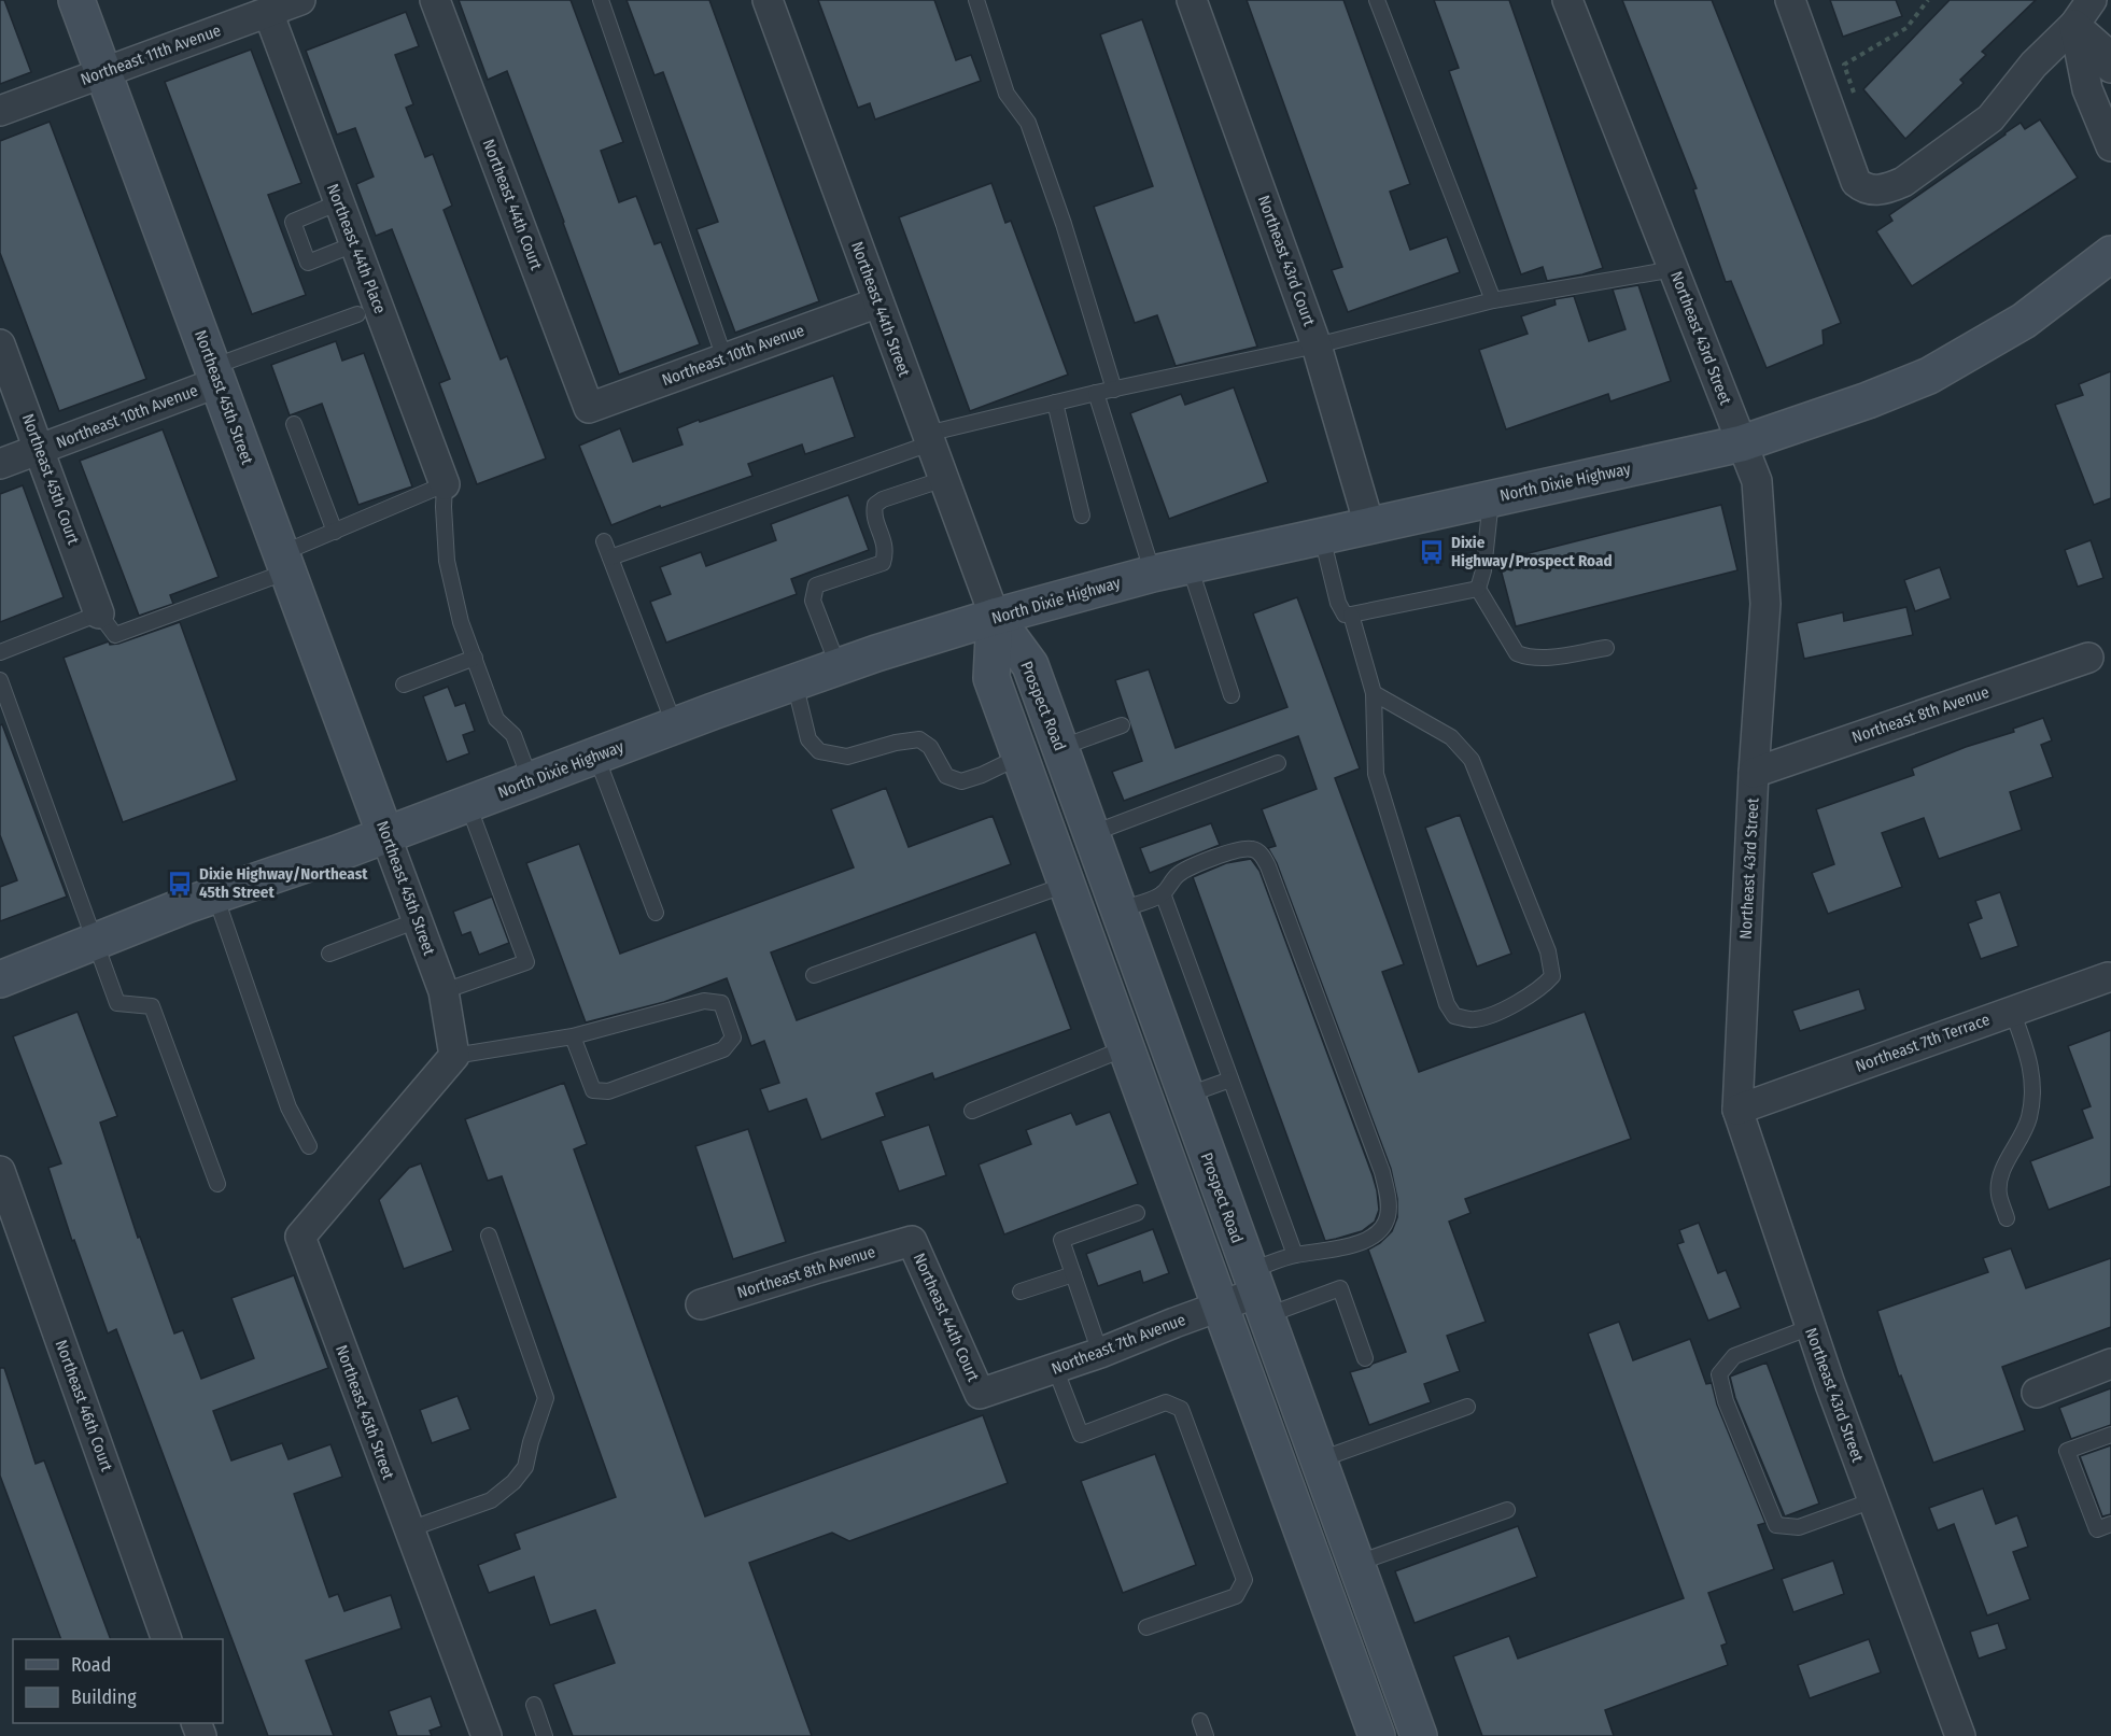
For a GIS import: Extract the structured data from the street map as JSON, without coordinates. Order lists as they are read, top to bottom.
{
  "streets": {
    "main road": ["Northeast 45th Street", "North Dixie Highway", "Prospect Road"],
    "street": [
      "Northeast 11th Avenue",
      "Northeast 44th Court",
      "Northeast 44th Place",
      "Northeast 43rd Court",
      "Northeast 44th Street",
      "Northeast 43rd Street",
      "Northeast 10th Avenue",
      "Northeast 45th Court",
      "Northeast 8th Avenue",
      "Northeast 7th Terrace",
      "Northeast 7th Avenue",
      "Northeast 46th Court"
    ]
  },
  "crossings": [
    ["Northeast 11th Avenue", "Northeast 44th Place"],
    ["Northeast 11th Avenue", "Northeast 45th Street"],
    ["Northeast 44th Court", "Northeast 10th Avenue"],
    ["Northeast 44th Court", "Northeast 8th Avenue"],
    ["Northeast 44th Court", "Northeast 7th Avenue"],
    ["Northeast 43rd Court", "North Dixie Highway"],
    ["Northeast 44th Street", "Northeast 10th Avenue"],
    ["Northeast 44th Street", "North Dixie Highway"],
    ["Northeast 44th Street", "Prospect Road"],
    ["Northeast 43rd Street", "North Dixie Highway"],
    ["Northeast 43rd Street", "Northeast 8th Avenue"],
    ["Northeast 43rd Street", "Northeast 7th Terrace"],
    ["Northeast 10th Avenue", "Northeast 45th Street"],
    ["Northeast 10th Avenue", "Northeast 45th Court"],
    ["Northeast 45th Street", "North Dixie Highway"],
    ["North Dixie Highway", "Prospect Road"],
    ["Prospect Road", "Northeast 7th Avenue"]
  ],
  "places": {
    "bus stop": ["Dixie Highway/Prospect Road", "Dixie Highway/Northeast 45th Street"]
  },
  "legend": ["Road", "Building"]
}
